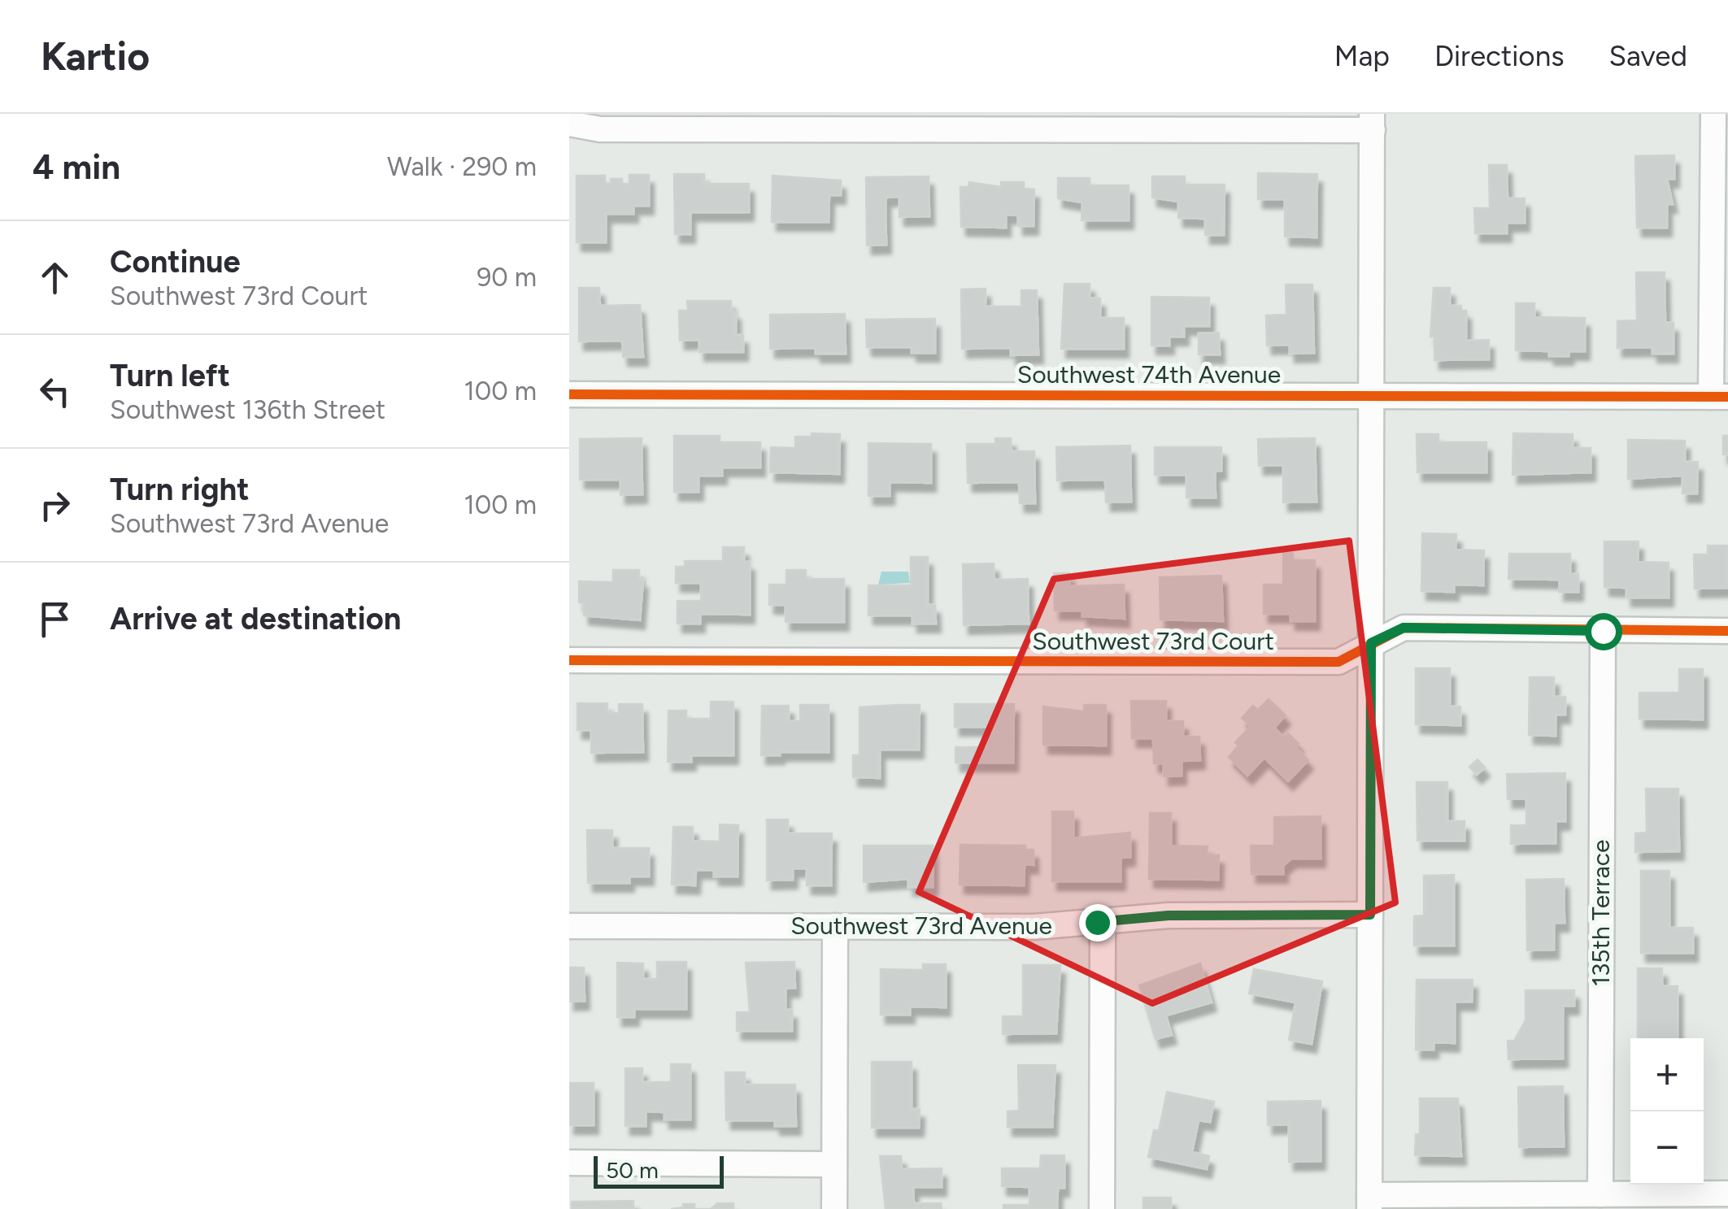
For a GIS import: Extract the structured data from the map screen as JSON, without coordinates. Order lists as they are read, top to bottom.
{
  "streets": {
    "street": [
      "Southwest 74th Avenue",
      "Southwest 73rd Court",
      "135th Terrace",
      "Southwest 73rd Avenue"
    ]
  },
  "crossings": [
    ["Southwest 73rd Court", "135th Terrace"]
  ],
  "scale_bar": "50 m",
  "page": {
    "header": "Kartio",
    "nav": ["Map", "Directions", "Saved"],
    "heading": ["4 min", "Walk · 290 m"],
    "list": [
      ["Continue", "Southwest 73rd Court", "90 m"],
      ["Turn left", "Southwest 136th Street", "100 m"],
      ["Turn right", "Southwest 73rd Avenue", "100 m"],
      "Arrive at destination"
    ],
    "map_buttons": ["+", "−"],
    "scale": "50 m"
  }
}
